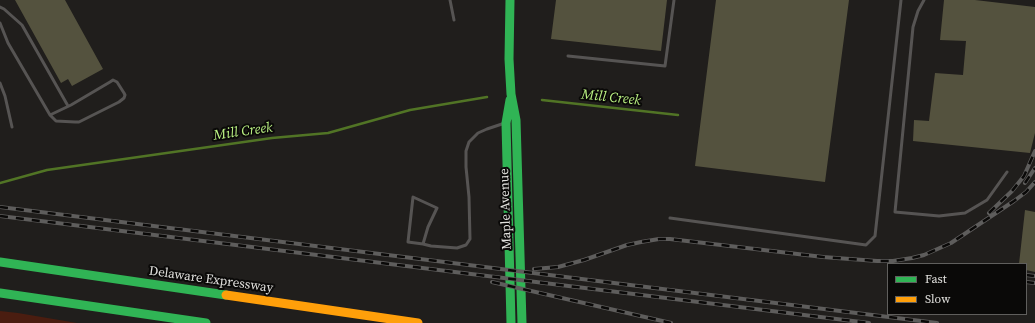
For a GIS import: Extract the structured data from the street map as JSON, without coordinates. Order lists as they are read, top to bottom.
{
  "streets": {
    "main road": ["Maple Avenue", "Delaware Expressway"]
  },
  "water": ["Mill Creek"],
  "legend": ["Fast", "Slow"]
}
